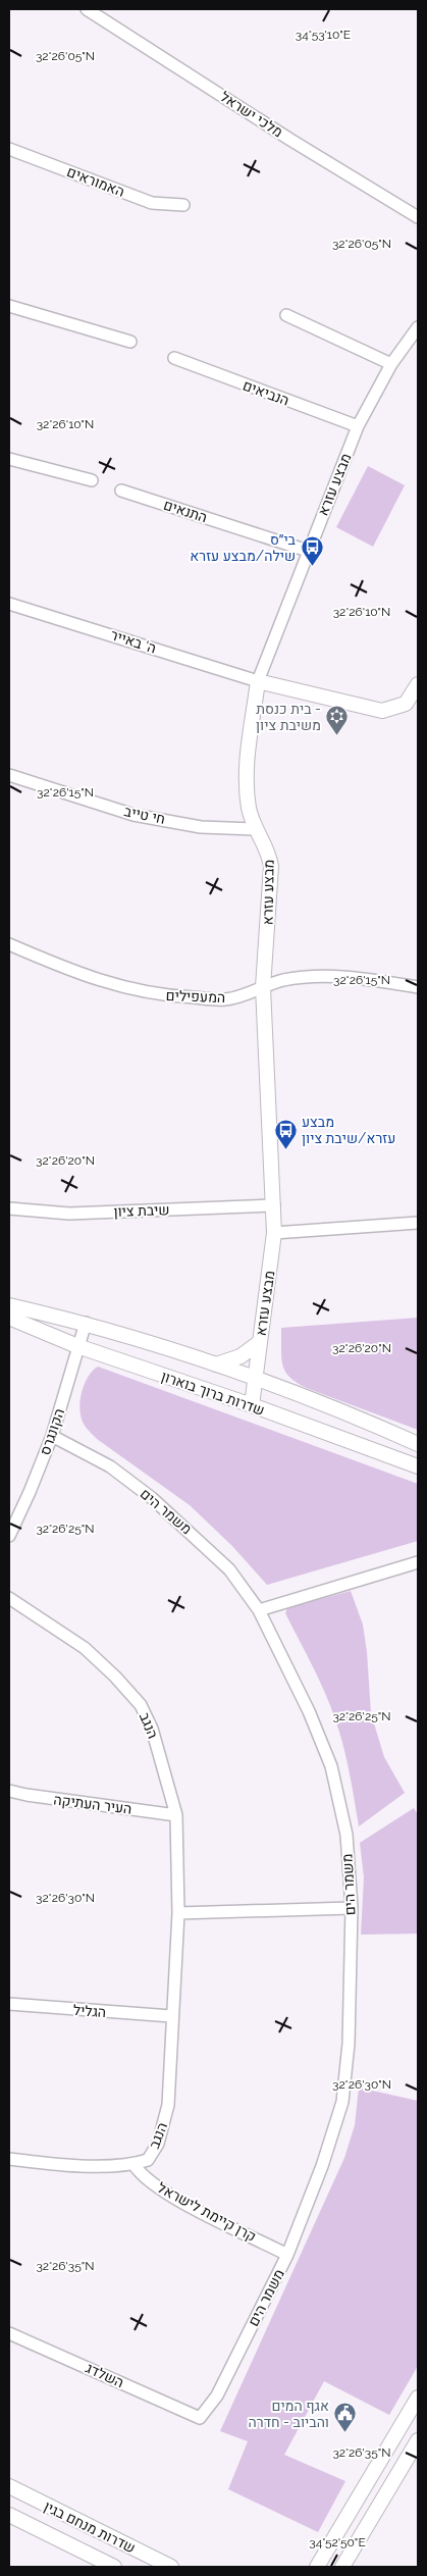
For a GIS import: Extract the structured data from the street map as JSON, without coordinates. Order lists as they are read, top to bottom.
{
  "streets": {
    "street": [
      "מלכי ישראל",
      "האמוראים",
      "הנביאים",
      "מבצע עזרא",
      "התנאים",
      "ה' באייר",
      "חי טייב",
      "המעפילים",
      "שיבת ציון",
      "שדרות ברוך בוארון",
      "הקונגרס",
      "משמר הים",
      "הנגב",
      "העיר העתיקה",
      "הגליל",
      "קרן קיימת לישראל",
      "השלדג",
      "שדרות מנחם בגין"
    ]
  },
  "crossings": [
    ["הנביאים", "מבצע עזרא"],
    ["מבצע עזרא", "התנאים"],
    ["מבצע עזרא", "ה' באייר"],
    ["מבצע עזרא", "חי טייב"],
    ["מבצע עזרא", "המעפילים"],
    ["מבצע עזרא", "שיבת ציון"],
    ["מבצע עזרא", "שדרות ברוך בוארון"],
    ["שדרות ברוך בוארון", "הקונגרס"],
    ["הקונגרס", "משמר הים"],
    ["משמר הים", "קרן קיימת לישראל"],
    ["משמר הים", "השלדג"],
    ["הנגב", "העיר העתיקה"],
    ["הנגב", "הגליל"],
    ["הנגב", "קרן קיימת לישראל"]
  ],
  "places": {
    "bus stop": ["בי״ס שילה/מבצע עזרא", "מבצע עזרא/שיבת ציון"],
    "synagogue": ["בית כנסת - משיבת ציון"],
    "public building": ["אגף המים והביוב - חדרה"]
  },
  "coordinates": [
    "34°53'10\"E",
    "32°26'05\"N",
    "32°26'10\"N",
    "32°26'15\"N",
    "32°26'20\"N",
    "32°26'25\"N",
    "32°26'30\"N",
    "32°26'35\"N",
    "34°52'50\"E"
  ]
}
